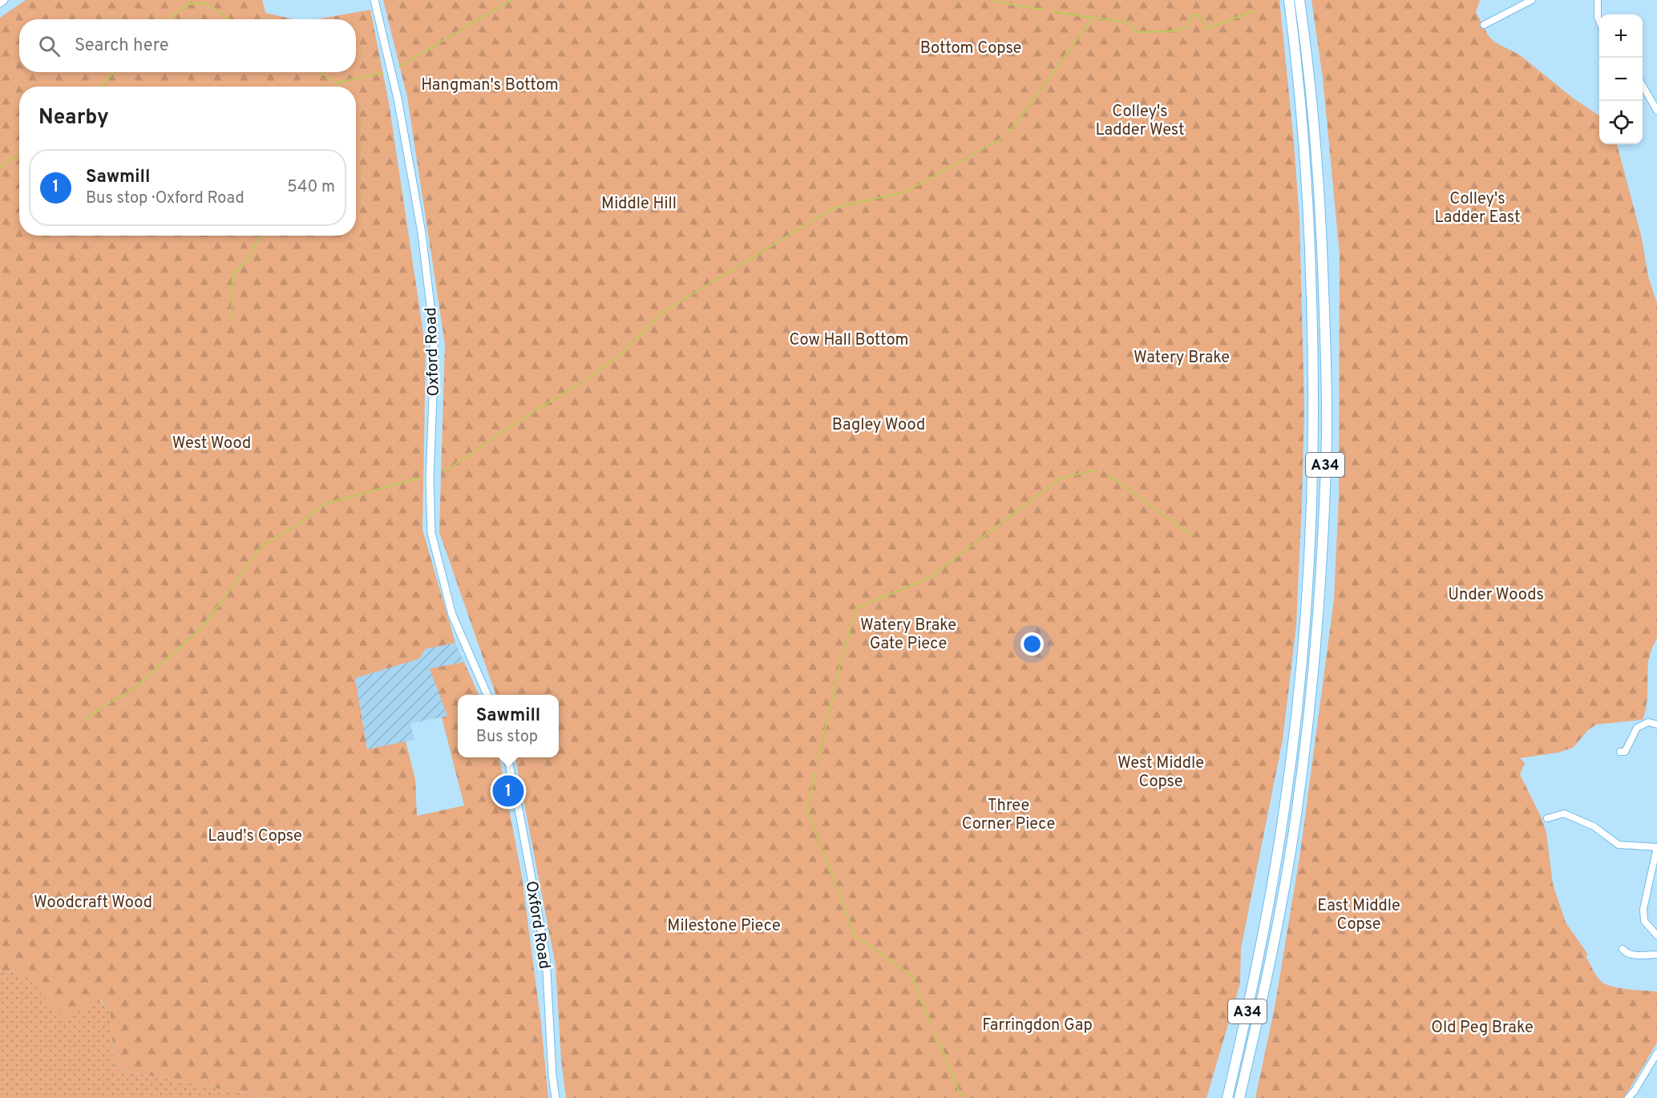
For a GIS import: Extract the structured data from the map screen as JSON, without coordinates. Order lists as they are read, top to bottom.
{
  "streets": {
    "highway": ["A34"],
    "street": ["Oxford Road"]
  },
  "parks": [
    "Bottom Copse",
    "Hangman's Bottom",
    "Colley's Ladder West",
    "Colley's Ladder East",
    "Middle Hill",
    "Cow Hall Bottom",
    "Watery Brake",
    "Bagley Wood",
    "West Wood",
    "Under Woods",
    "Watery Brake Gate Piece",
    "West Middle Copse",
    "Three Corner Piece",
    "Laud's Copse",
    "Woodcraft Wood",
    "East Middle Copse",
    "Milestone Piece",
    "Farringdon Gap",
    "Old Peg Brake"
  ],
  "page": {
    "map_buttons": ["+", "−"],
    "search": "Search here",
    "heading": "Nearby",
    "list": [
      {
        "mark": "1",
        "name": "Sawmill",
        "note": "Bus stop · Oxford Road",
        "value": "540 m"
      }
    ],
    "popup": ["Sawmill", "Bus stop"],
    "pins": "1"
  }
}
